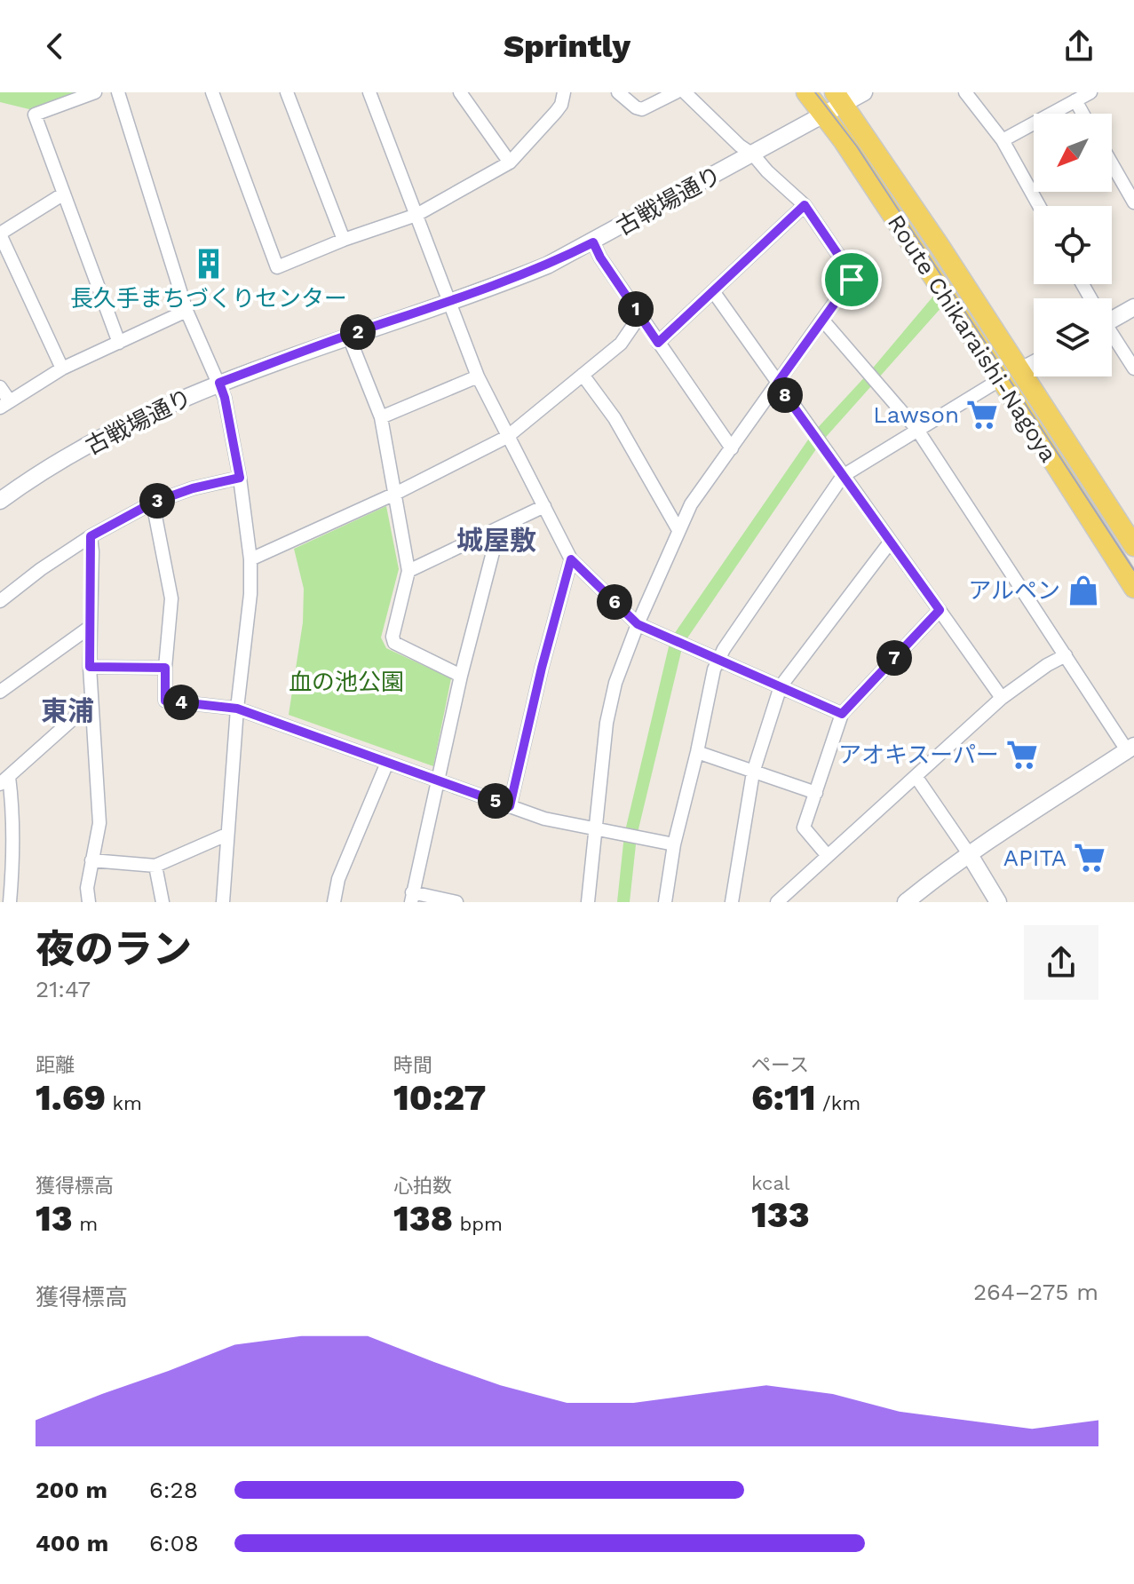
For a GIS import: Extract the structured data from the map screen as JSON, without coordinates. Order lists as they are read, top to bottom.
{
  "streets": {
    "main road": ["Route Chikaraishi-Nagoya"],
    "street": ["古戦場通り"]
  },
  "crossings": [
    ["古戦場通り", "Route Chikaraishi-Nagoya"]
  ],
  "districts": ["城屋敷", "東浦"],
  "parks": ["血の池公園"],
  "places": {
    "building": ["長久手まちづくりセンター"],
    "supermarket": ["Lawson", "アオキスーパー", "APITA"],
    "shop": ["アルペン"]
  },
  "north": "bottom left",
  "page": {
    "header": "Sprintly",
    "pins": [
      "1",
      "2",
      "8",
      "3",
      "6",
      "7",
      "4",
      "5"
    ],
    "heading": ["夜のラン", "21:47"],
    "stats": [
      ["距離", "1.69 km"],
      ["時間", "10:27"],
      ["ペース", "6:11 /km"],
      ["獲得標高", "13 m"],
      ["心拍数", "138 bpm"],
      ["kcal", "133"]
    ],
    "chart": ["獲得標高", "264–275 m"],
    "list": [
      {
        "name": "200 m",
        "note": "6:28"
      },
      {
        "name": "400 m",
        "note": "6:08"
      }
    ]
  }
}
